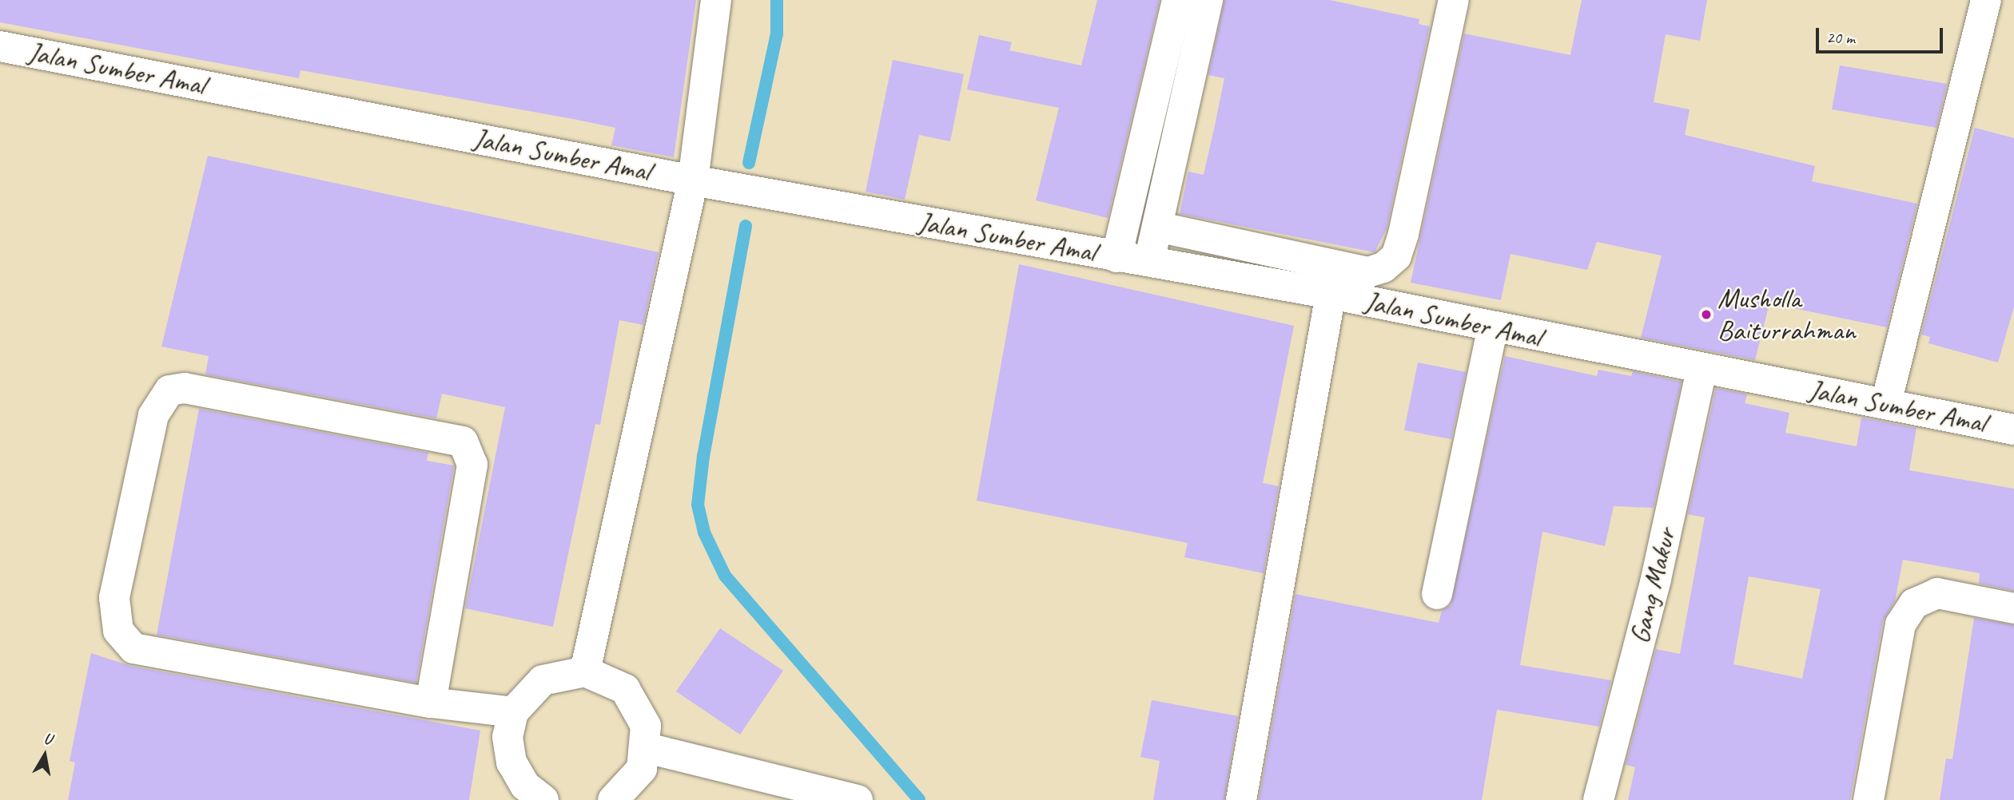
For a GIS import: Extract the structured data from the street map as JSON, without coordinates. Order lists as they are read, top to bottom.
{
  "streets": {
    "street": ["Jalan Sumber Amal", "Gang Makur"]
  },
  "crossings": [
    ["Jalan Sumber Amal", "Gang Makur"]
  ],
  "places": ["Musholla Baiturrahman"],
  "scale_bar": "20 m",
  "north": "top"
}
